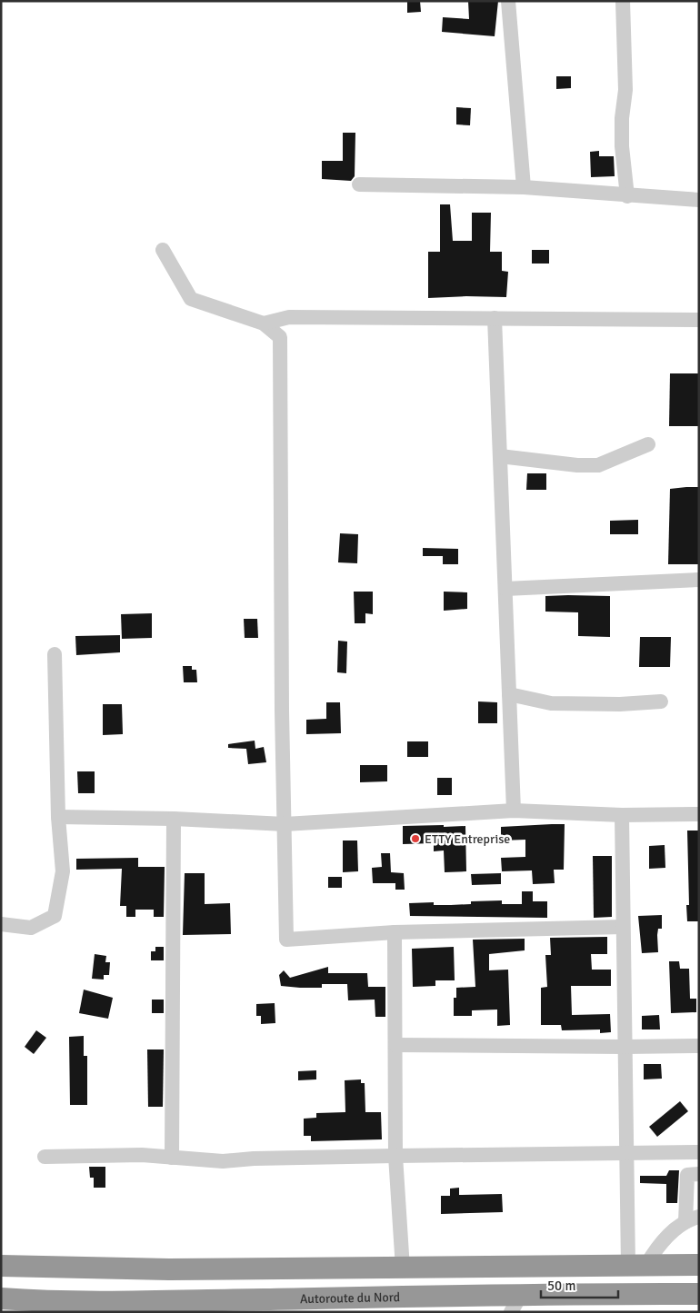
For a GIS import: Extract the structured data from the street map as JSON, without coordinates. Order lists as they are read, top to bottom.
{
  "streets": {
    "highway": ["Autoroute du Nord"]
  },
  "places": ["ETTY Entreprise"],
  "scale_bar": "50 m"
}
